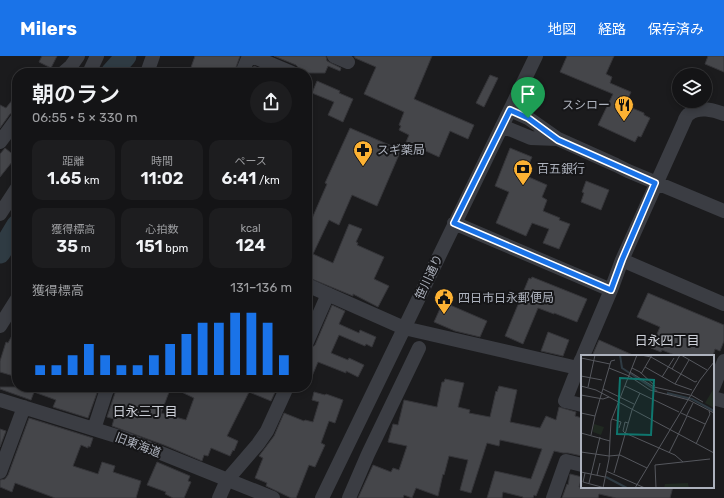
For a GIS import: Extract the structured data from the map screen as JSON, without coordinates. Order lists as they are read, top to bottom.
{
  "streets": {
    "street": ["笹川通り", "旧東海道"]
  },
  "districts": ["日永四丁目", "日永三丁目"],
  "places": {
    "restaurant": ["スシロー"],
    "pharmacy": ["スギ薬局"],
    "bank": ["百五銀行"],
    "public building": ["四日市日永郵便局"]
  },
  "page": {
    "header": "Milers",
    "nav": ["地図", "経路", "保存済み"],
    "heading": ["朝のラン", "06:55 · 5 × 330 m"],
    "stats": [
      ["距離", "1.65 km"],
      ["時間", "11:02"],
      ["ペース", "6:41 /km"],
      ["獲得標高", "35 m"],
      ["心拍数", "151 bpm"],
      ["kcal", "124"]
    ],
    "chart": ["獲得標高", "131–136 m"]
  }
}
